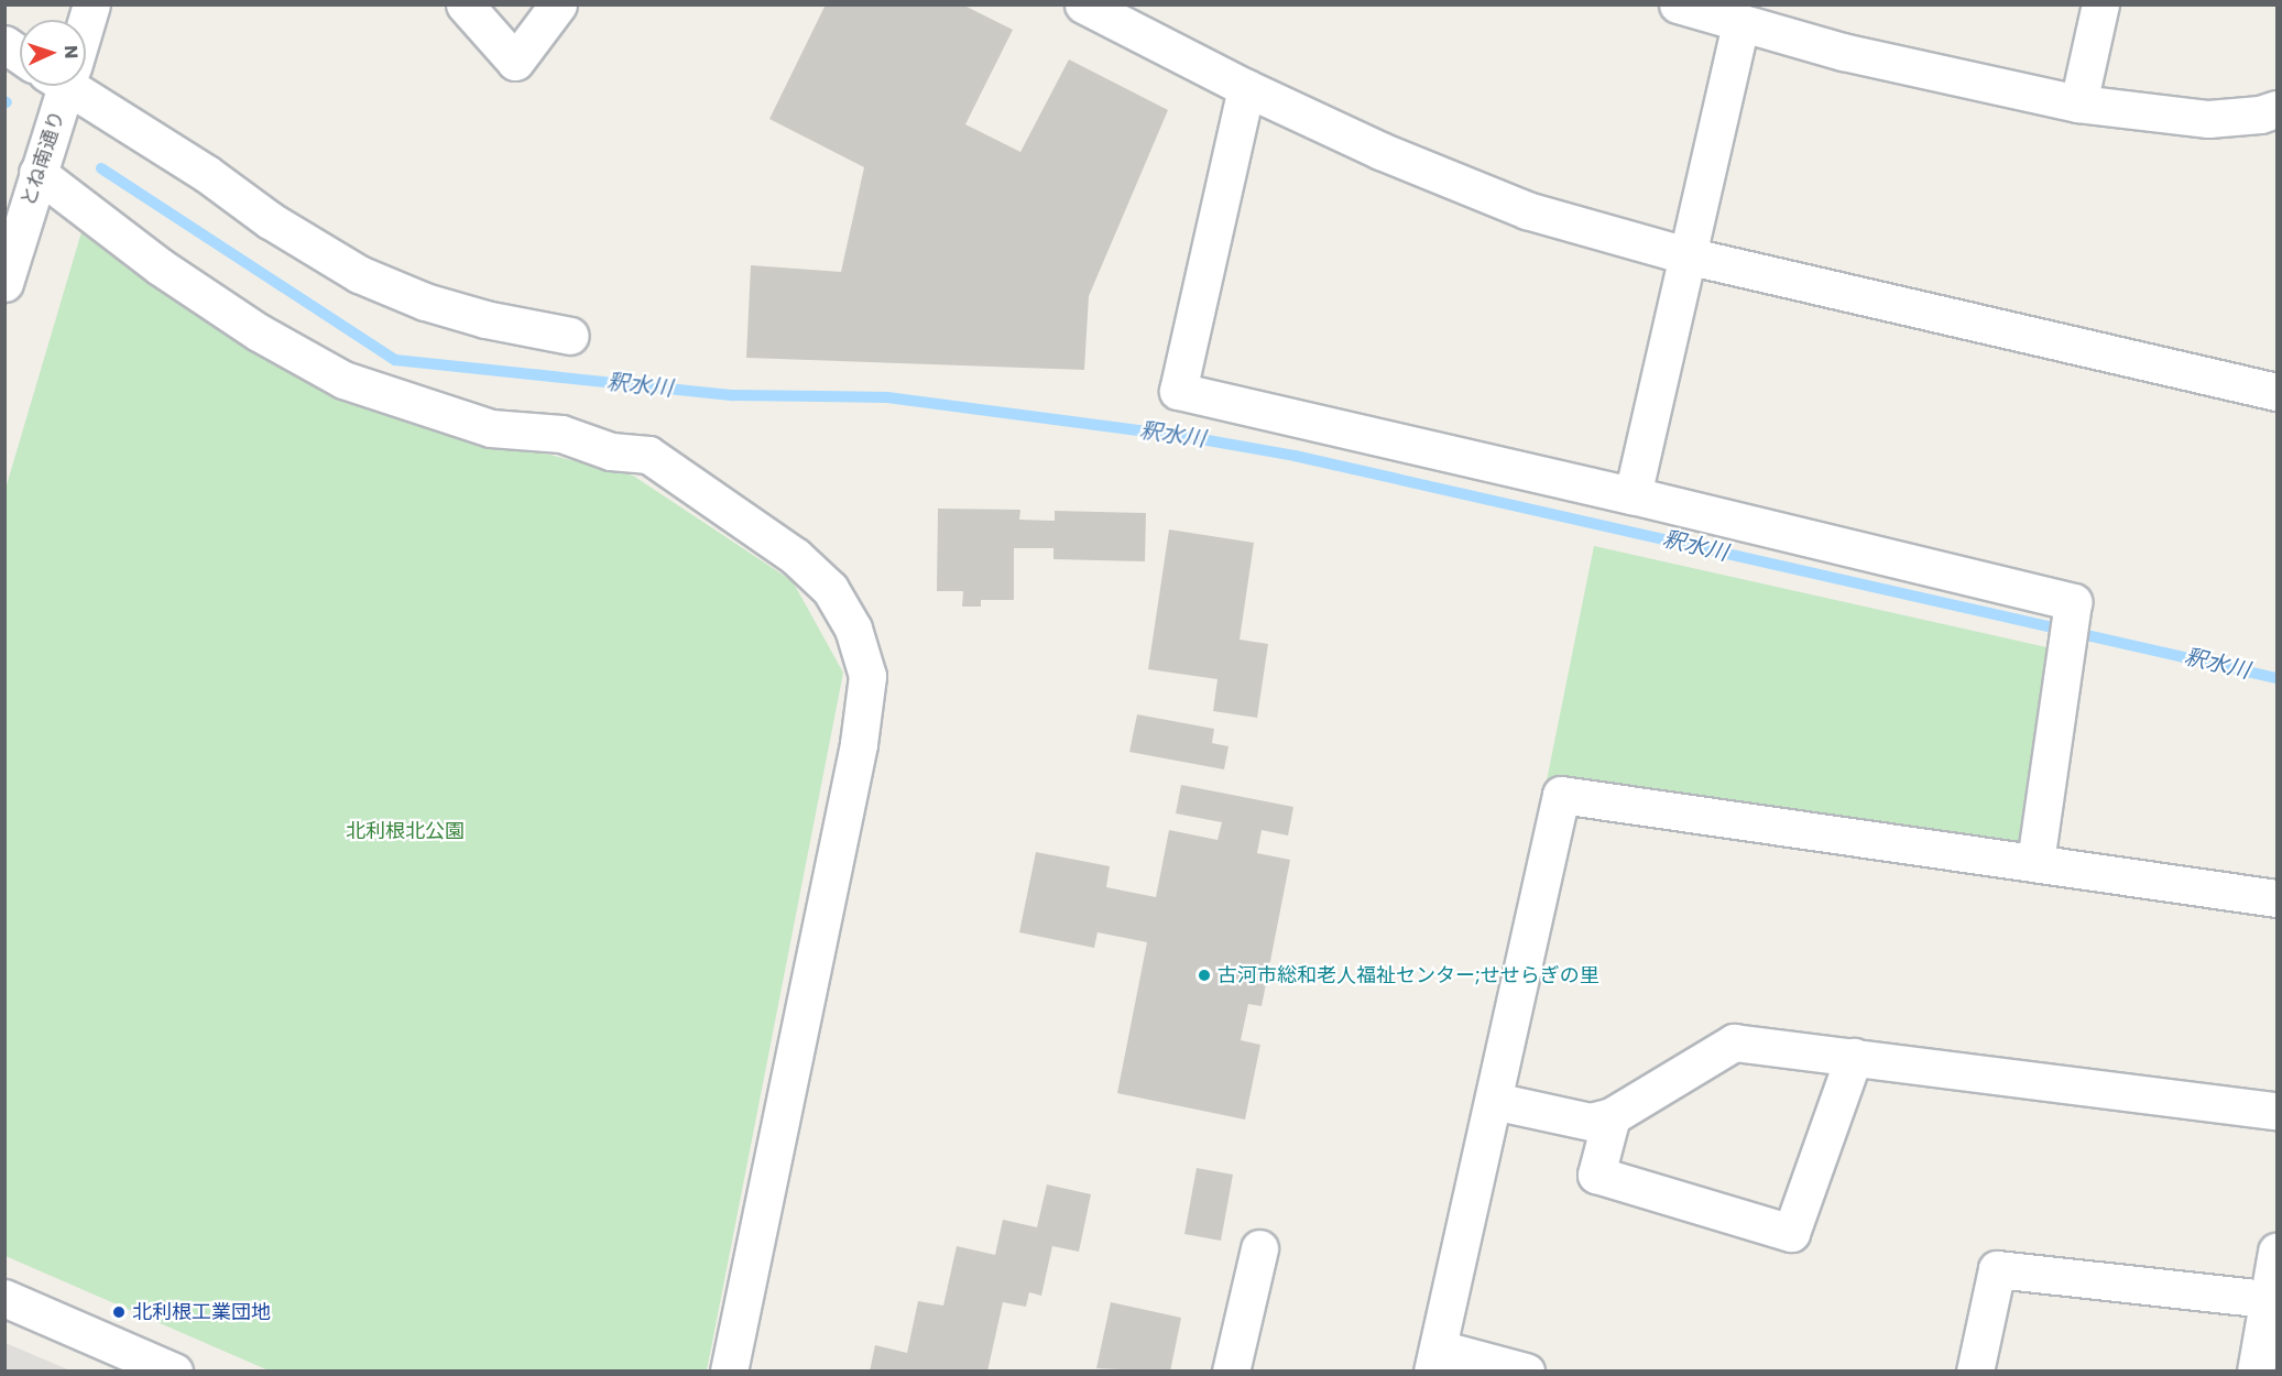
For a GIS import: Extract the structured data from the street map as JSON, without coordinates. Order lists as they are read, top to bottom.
{
  "streets": {
    "street": ["とね南通り"]
  },
  "water": ["釈水川"],
  "parks": ["北利根北公園"],
  "places": ["古河市総和老人福祉センター;せせらぎの里", "北利根工業団地"],
  "north": "right"
}
